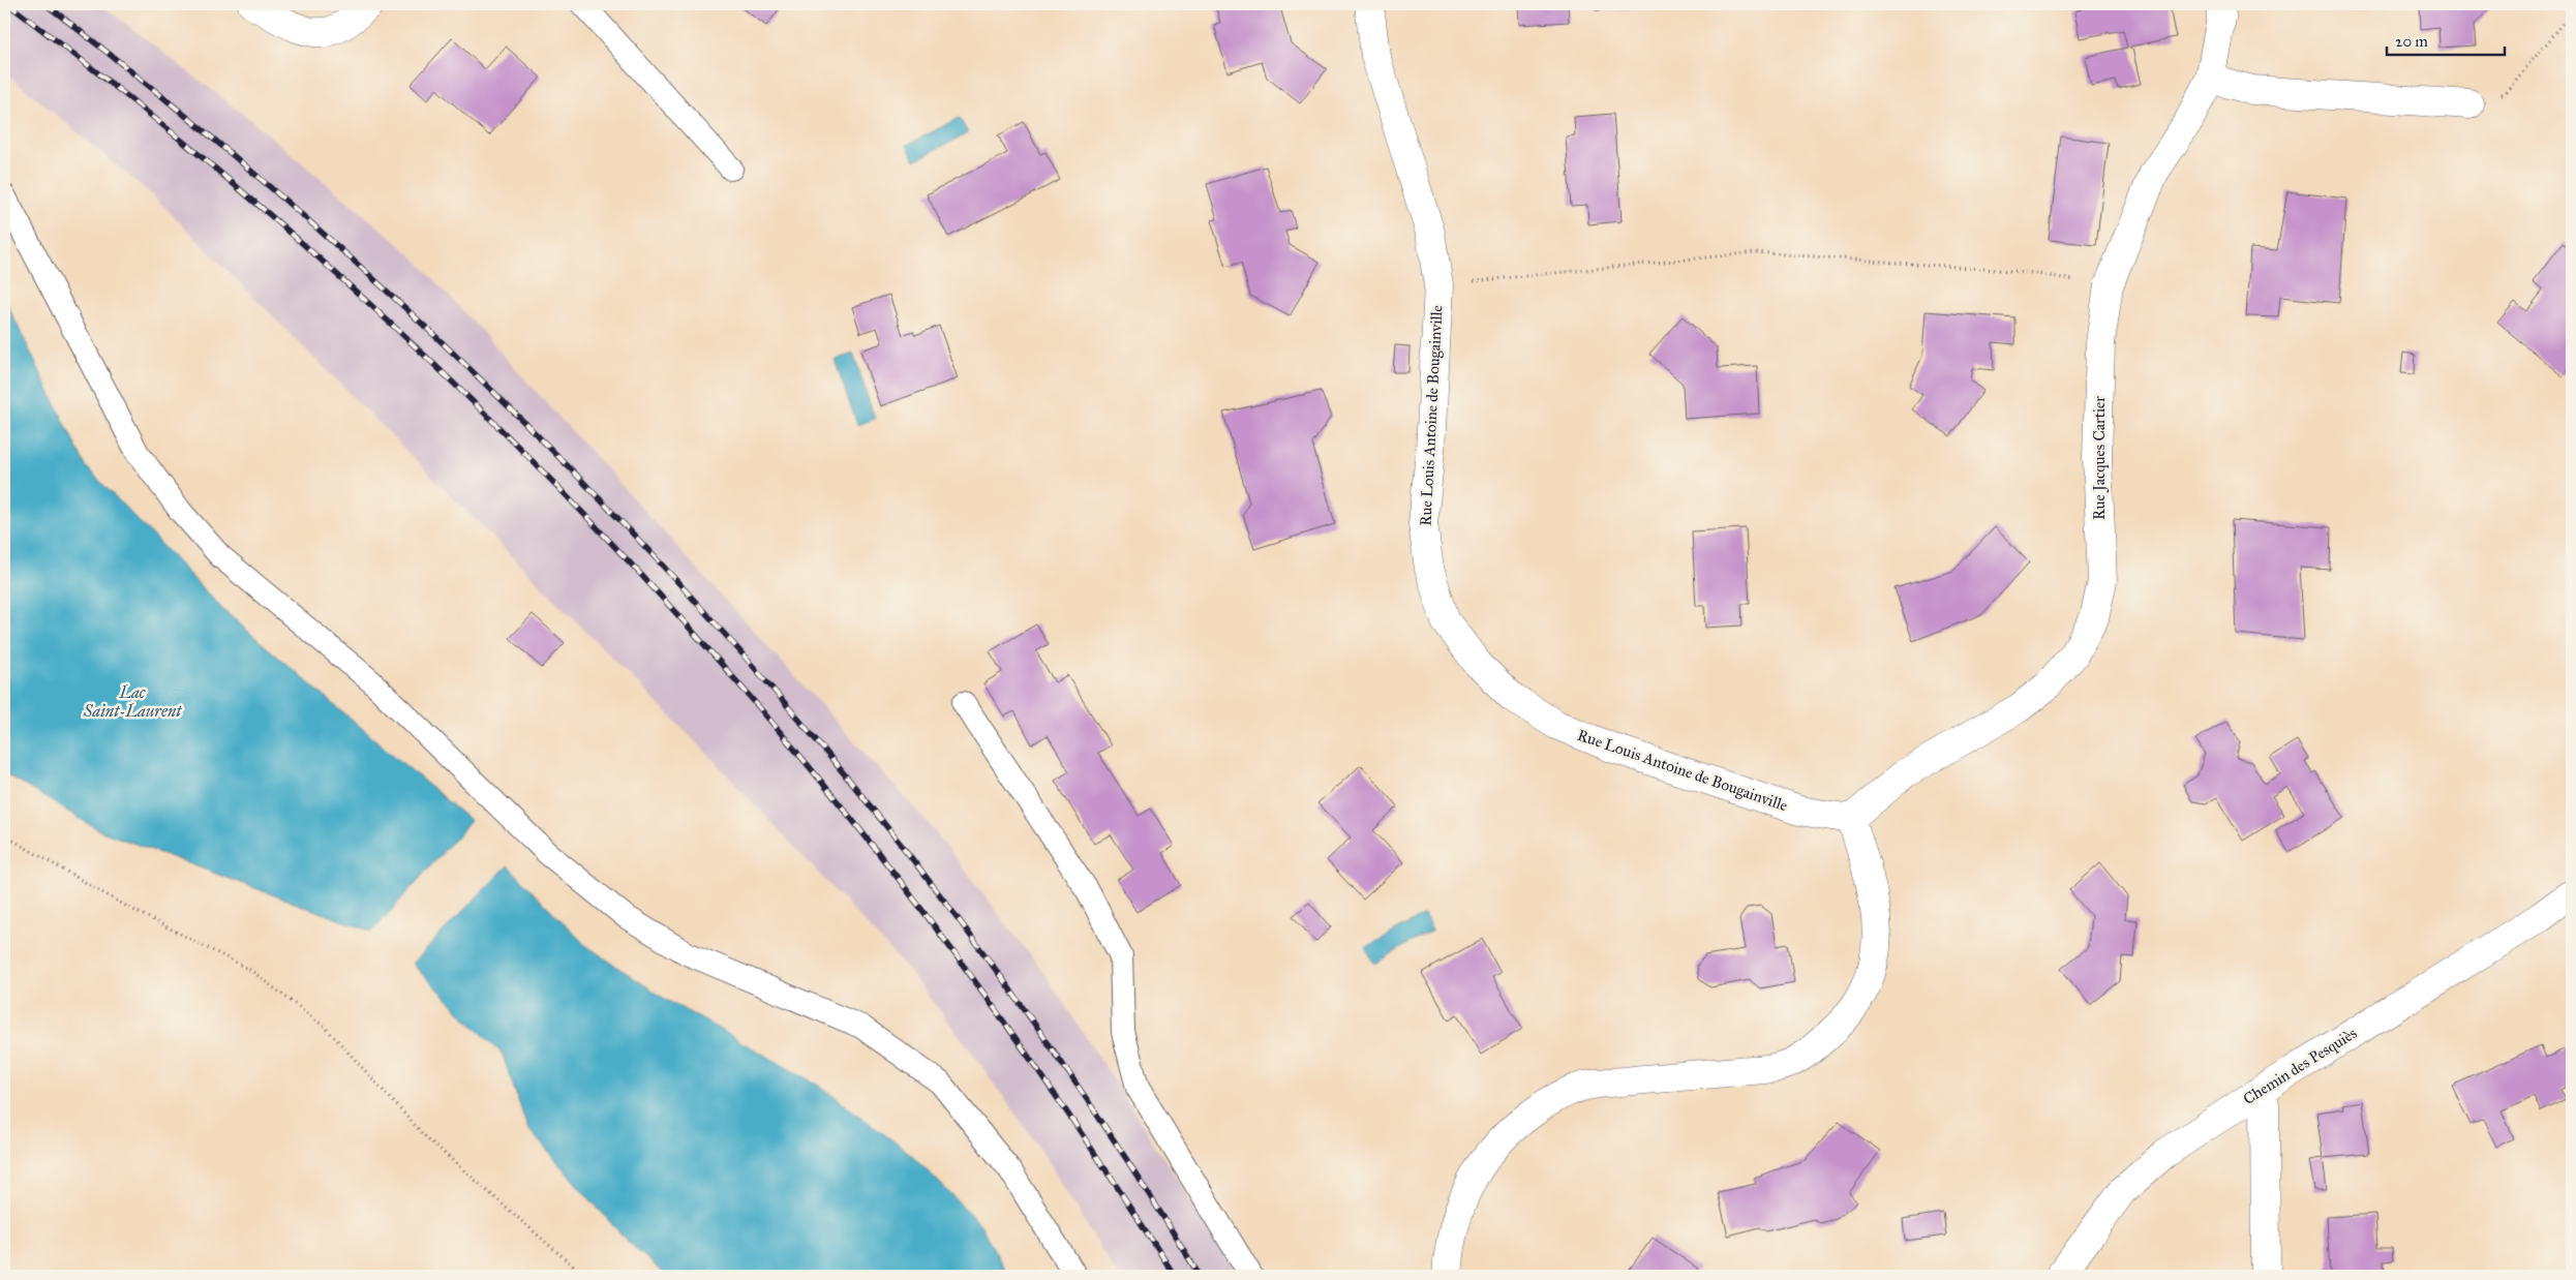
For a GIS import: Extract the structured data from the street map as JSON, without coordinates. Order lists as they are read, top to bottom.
{
  "streets": {
    "street": ["Rue Louis Antoine de Bougainville", "Rue Jacques Cartier", "Chemin des Pesquiès"]
  },
  "crossings": [
    ["Rue Louis Antoine de Bougainville", "Rue Jacques Cartier"]
  ],
  "water": ["Lac Saint-Laurent"],
  "scale_bar": "20 m"
}
